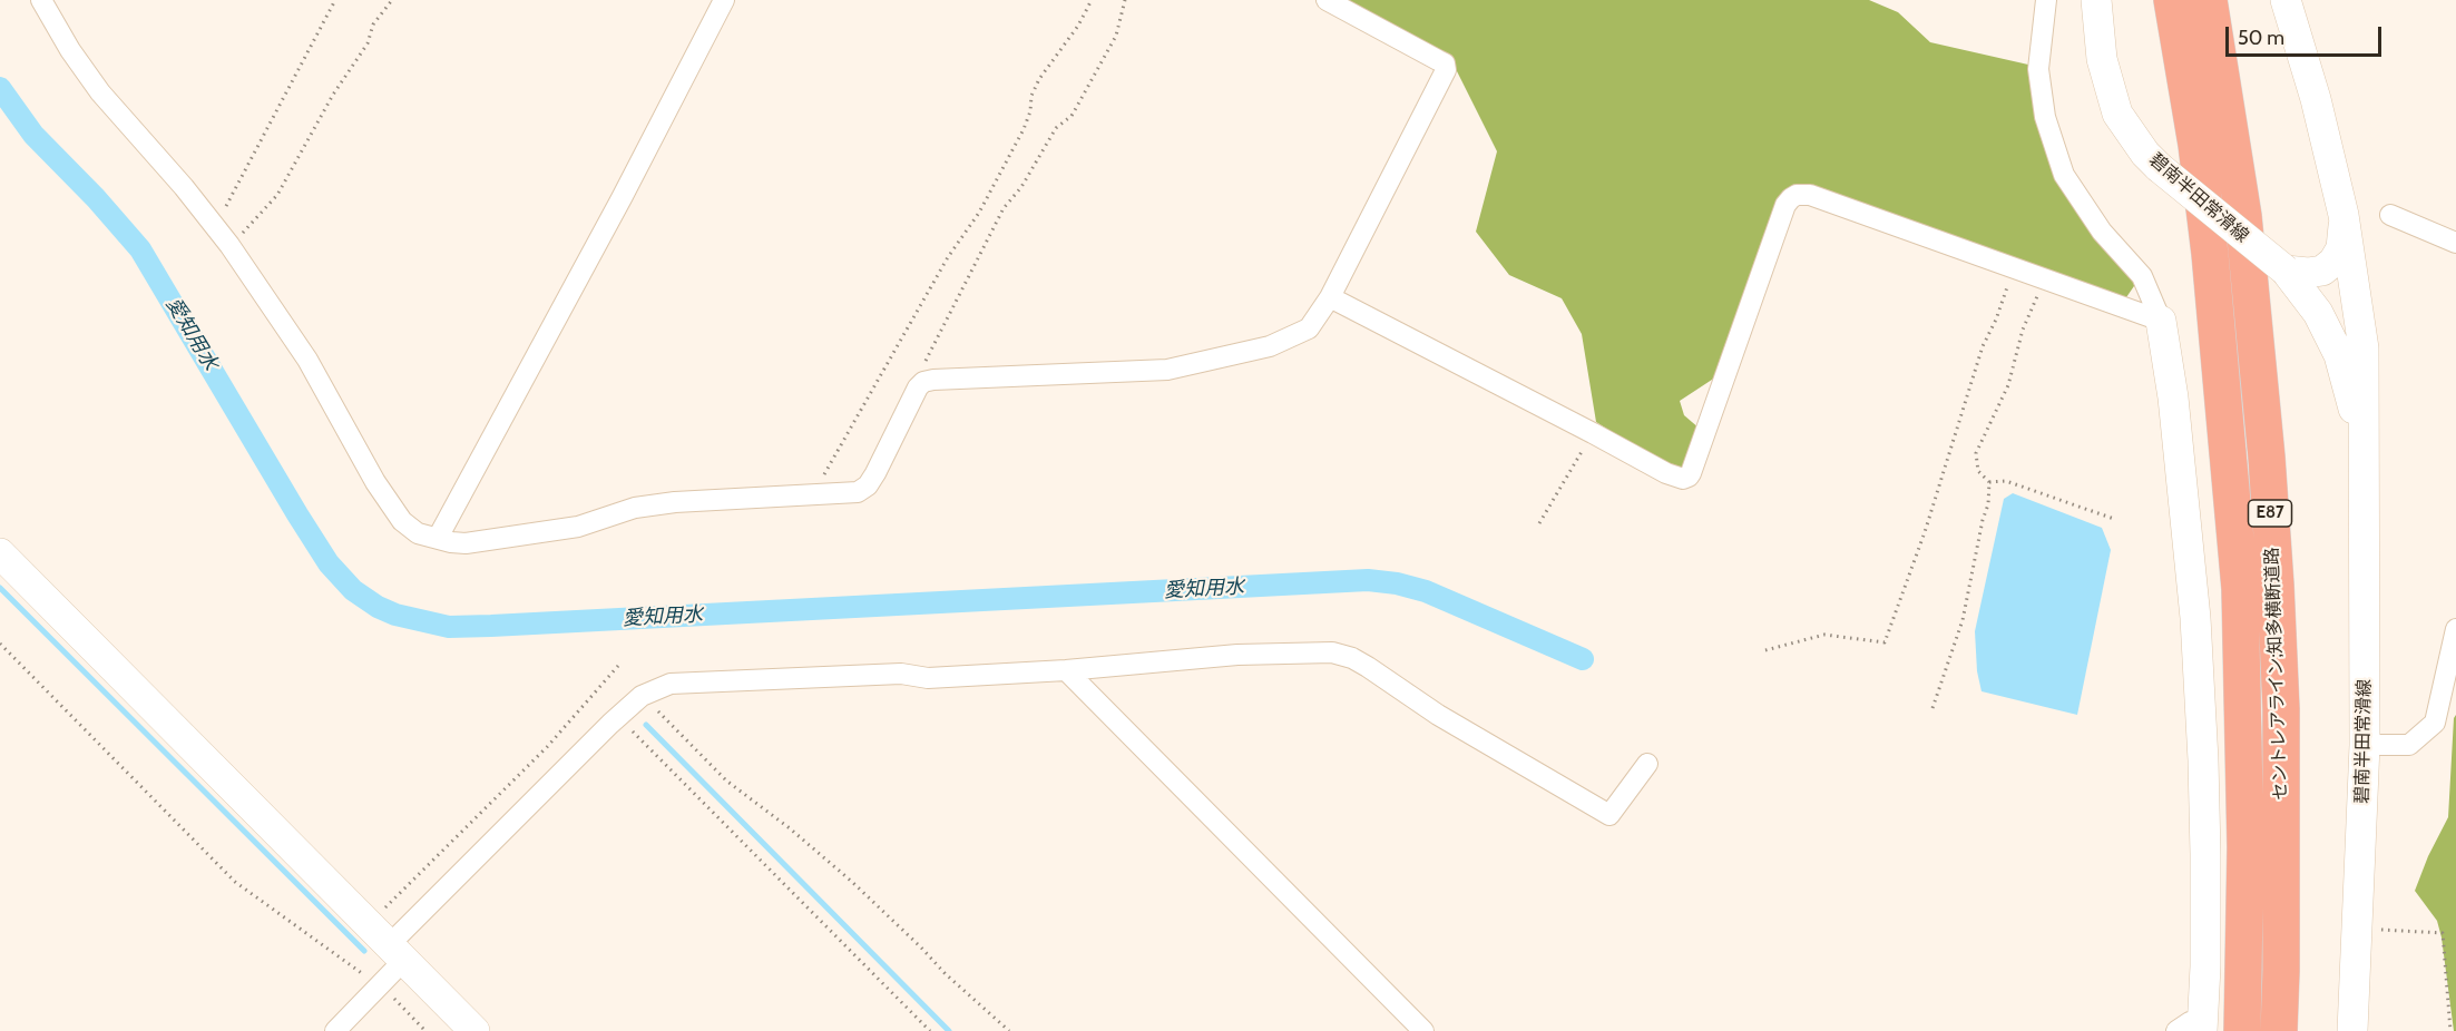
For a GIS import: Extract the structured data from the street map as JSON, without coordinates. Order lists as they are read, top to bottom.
{
  "streets": {
    "highway": ["E87", "セントレアライン;知多横断道路"],
    "main road": ["碧南半田常滑線"]
  },
  "water": ["愛知用水"],
  "scale_bar": "50 m"
}
